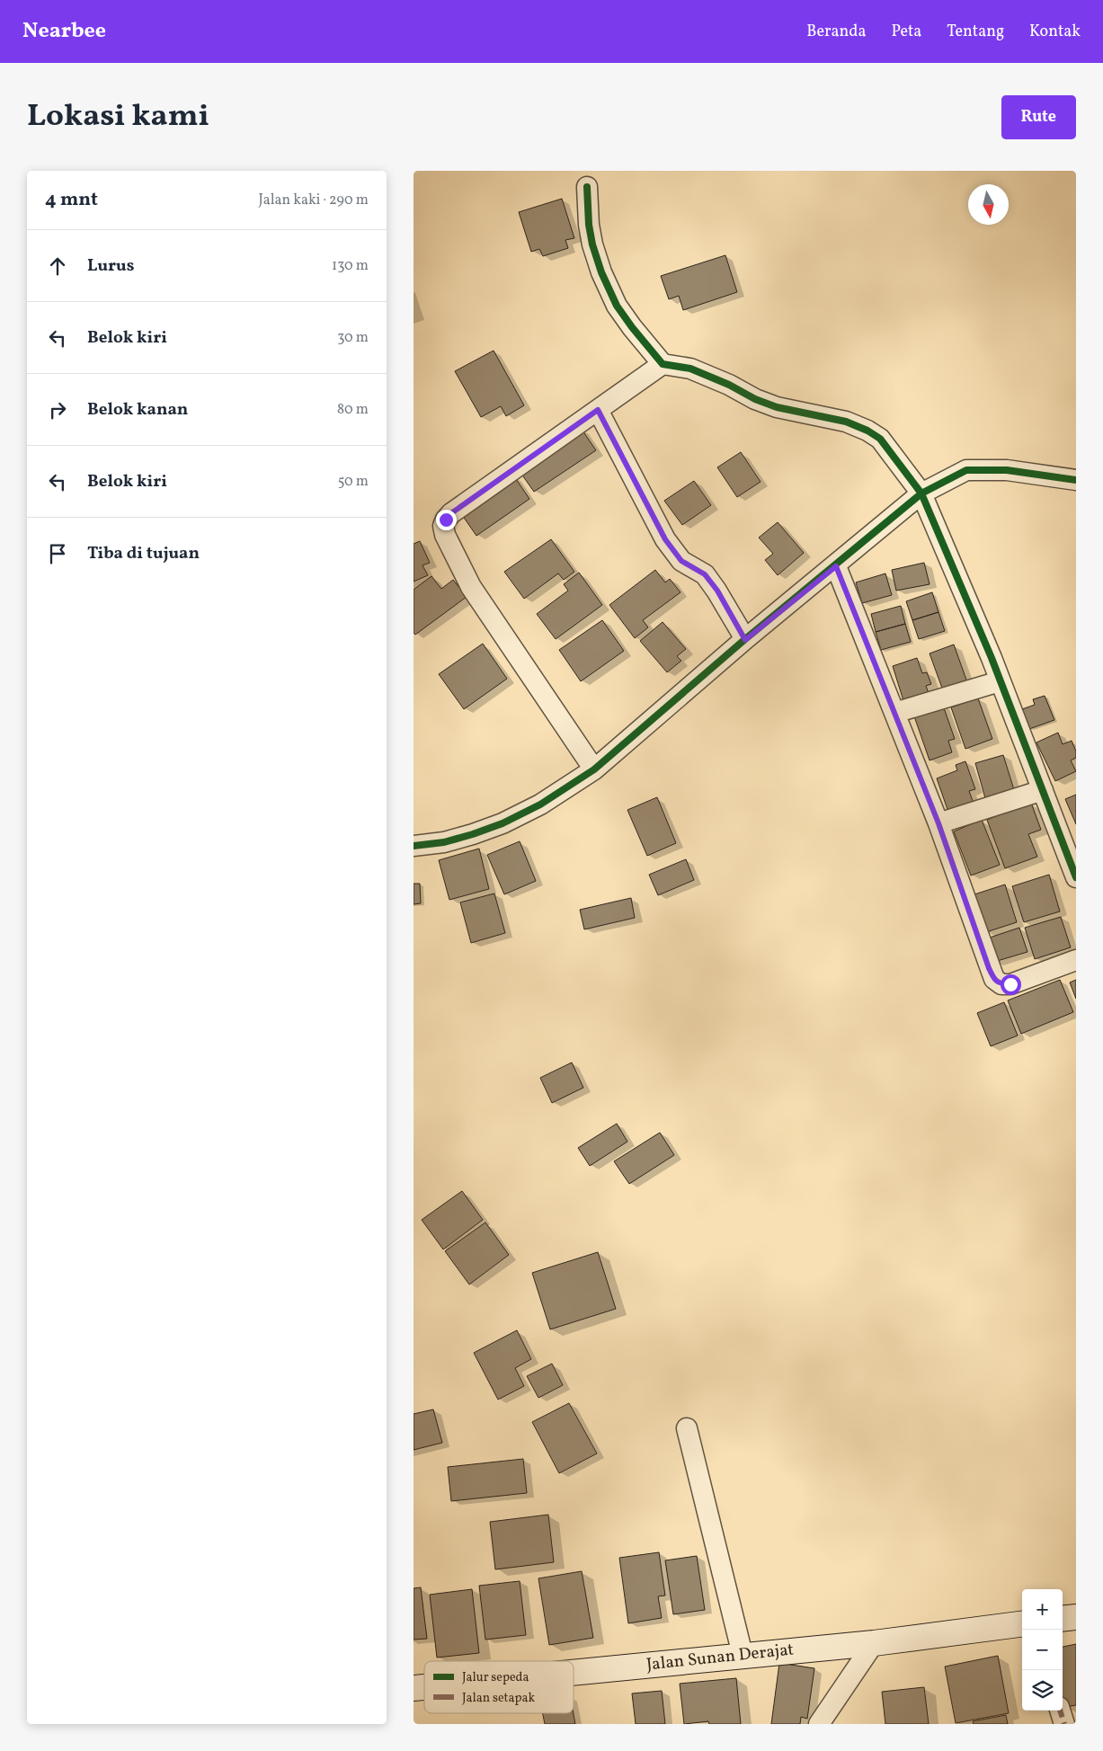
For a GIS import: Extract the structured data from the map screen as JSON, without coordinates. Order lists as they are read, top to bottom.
{
  "streets": {
    "street": ["Jalan Sunan Derajat"]
  },
  "legend": ["Jalur sepeda", "Jalan setapak"],
  "north": "bottom",
  "page": {
    "header": "Nearbee",
    "nav": [
      "Beranda",
      "Peta",
      "Tentang",
      "Kontak"
    ],
    "title": "Lokasi kami",
    "buttons": "Rute",
    "heading": ["4 mnt", "Jalan kaki · 290 m"],
    "list": [
      ["Lurus", "130 m"],
      ["Belok kiri", "30 m"],
      ["Belok kanan", "80 m"],
      ["Belok kiri", "50 m"],
      "Tiba di tujuan"
    ],
    "map_buttons": ["+", "−"]
  }
}
